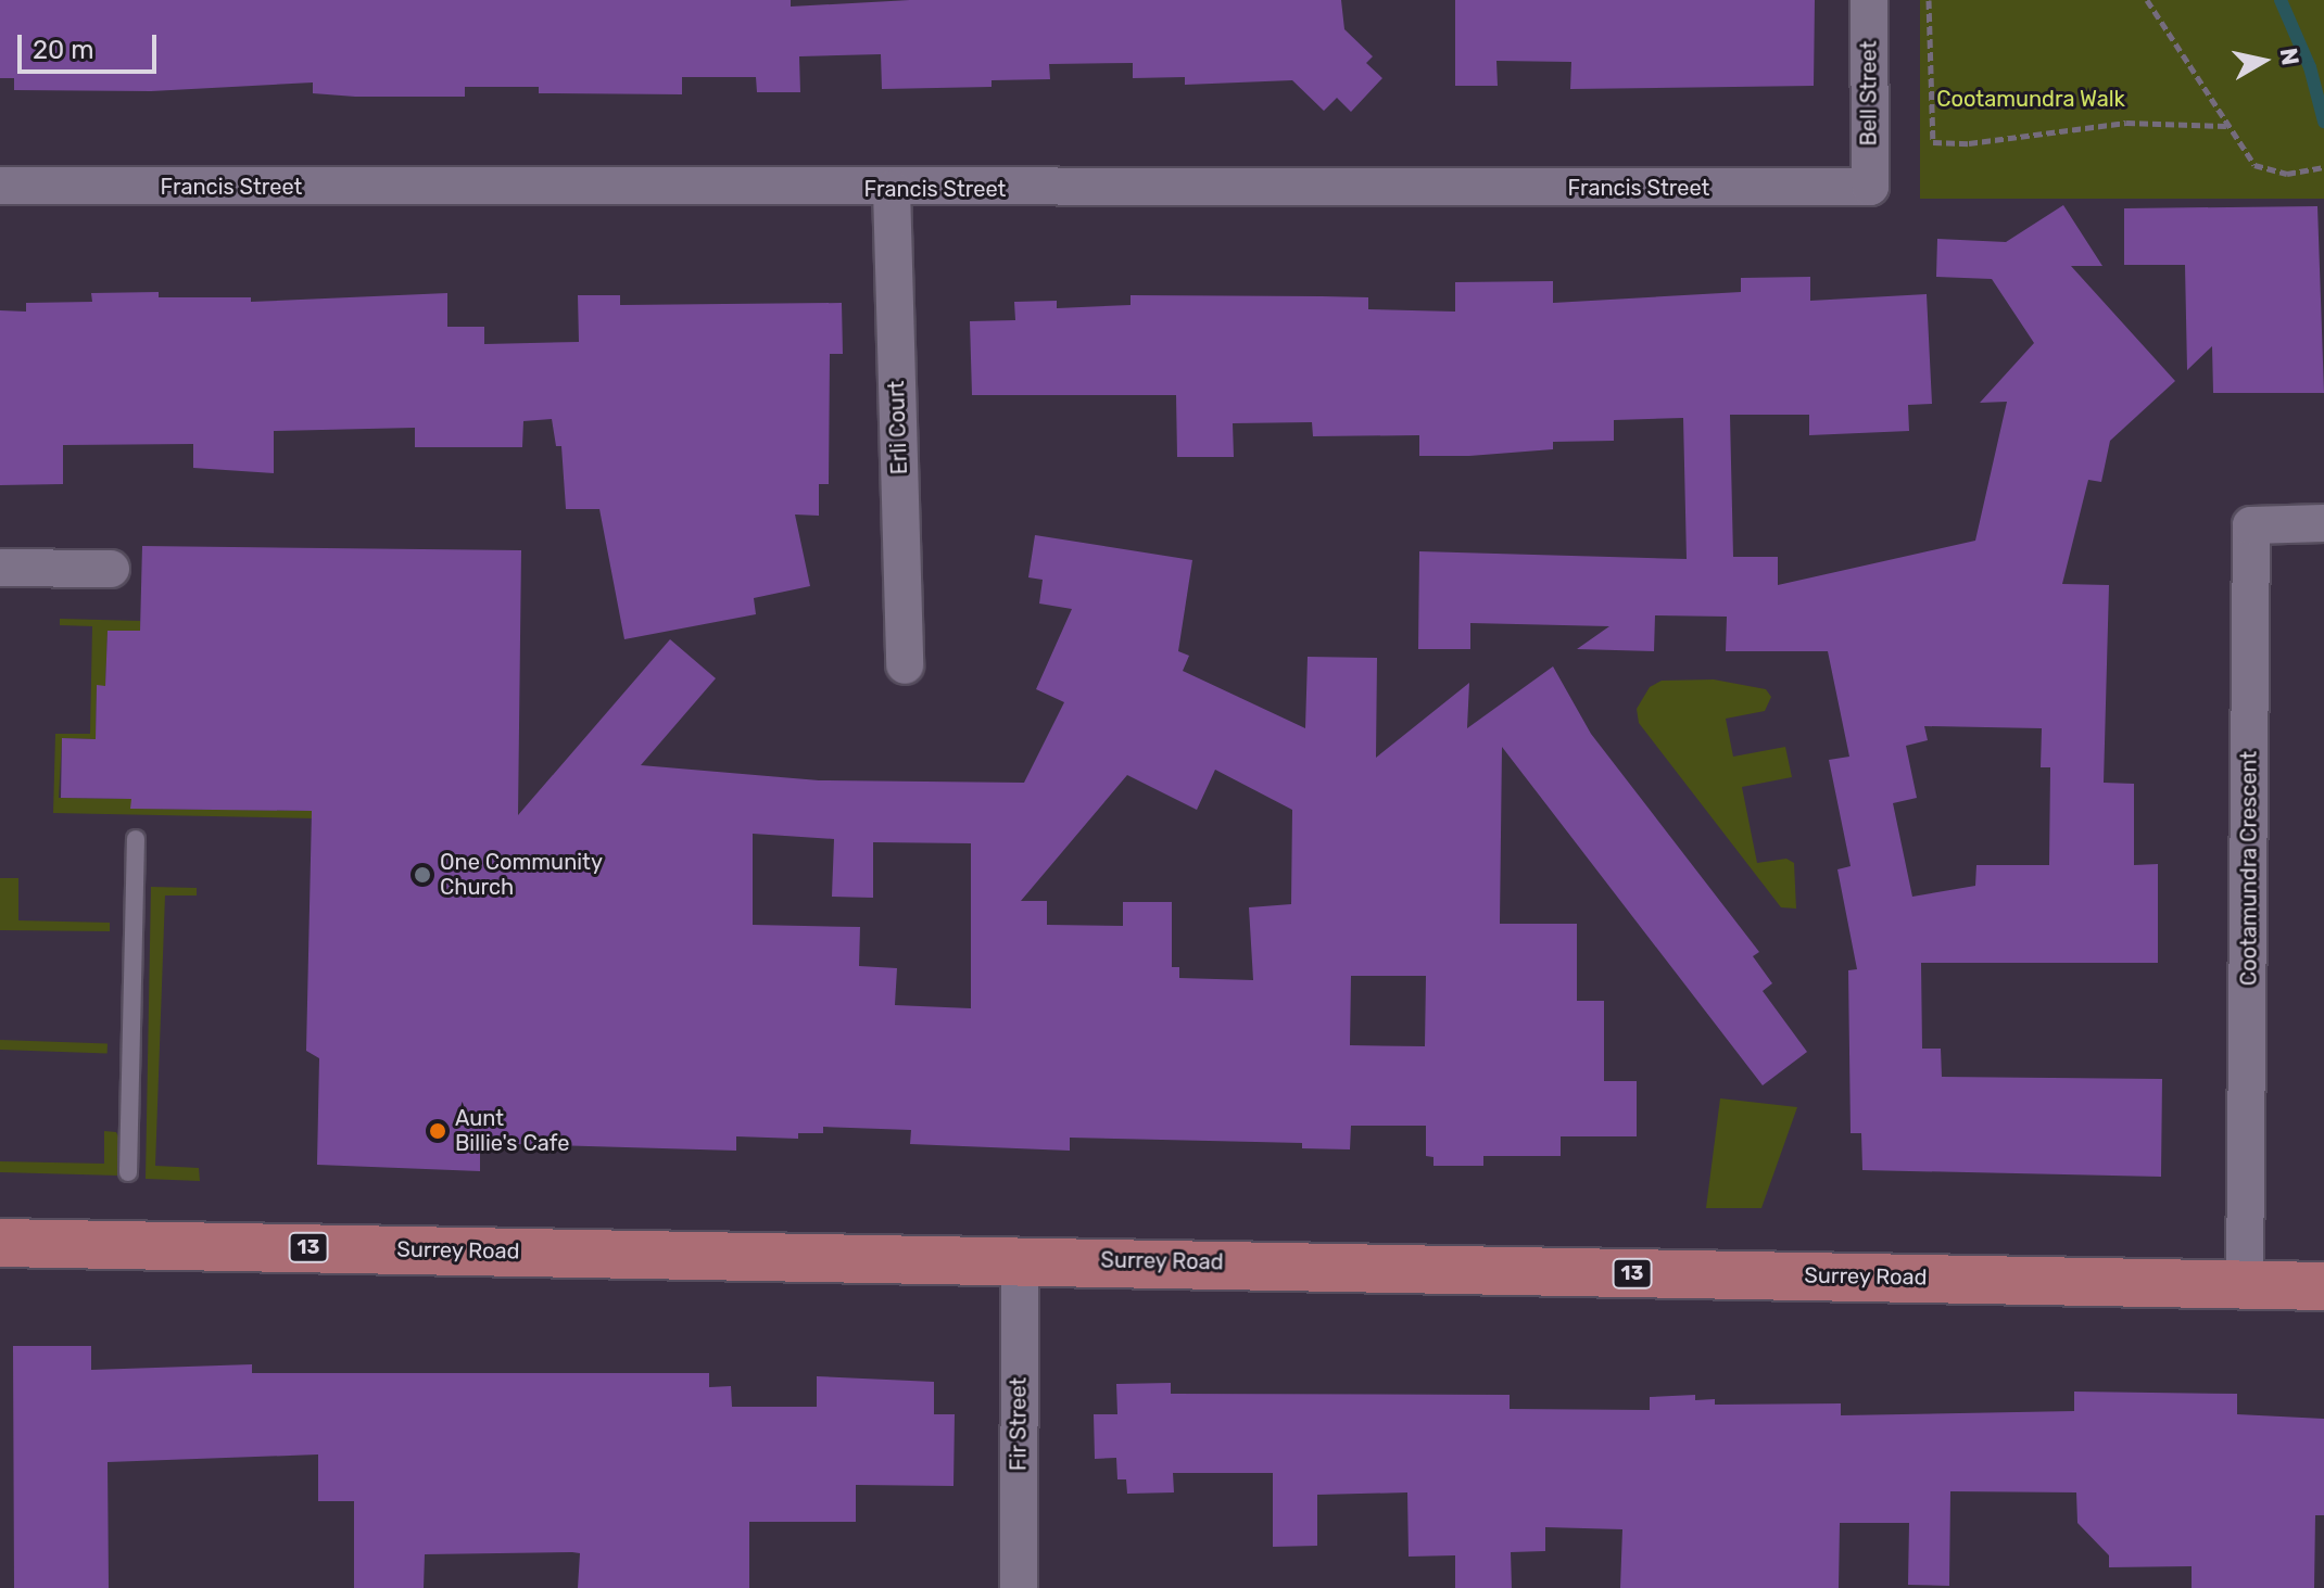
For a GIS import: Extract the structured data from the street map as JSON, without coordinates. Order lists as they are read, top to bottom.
{
  "streets": {
    "main road": ["13", "Surrey Road"],
    "street": [
      "Bell Street",
      "Francis Street",
      "Erli Court",
      "Cootamundra Crescent",
      "Fir Street"
    ]
  },
  "crossings": [
    ["Bell Street", "Francis Street"],
    ["Francis Street", "Erli Court"],
    ["Cootamundra Crescent", "Surrey Road"],
    ["Surrey Road", "Fir Street"]
  ],
  "parks": ["Cootamundra Walk"],
  "places": ["One Community Church", "Aunt Billie's Cafe"],
  "scale_bar": "20 m",
  "north": "right"
}
